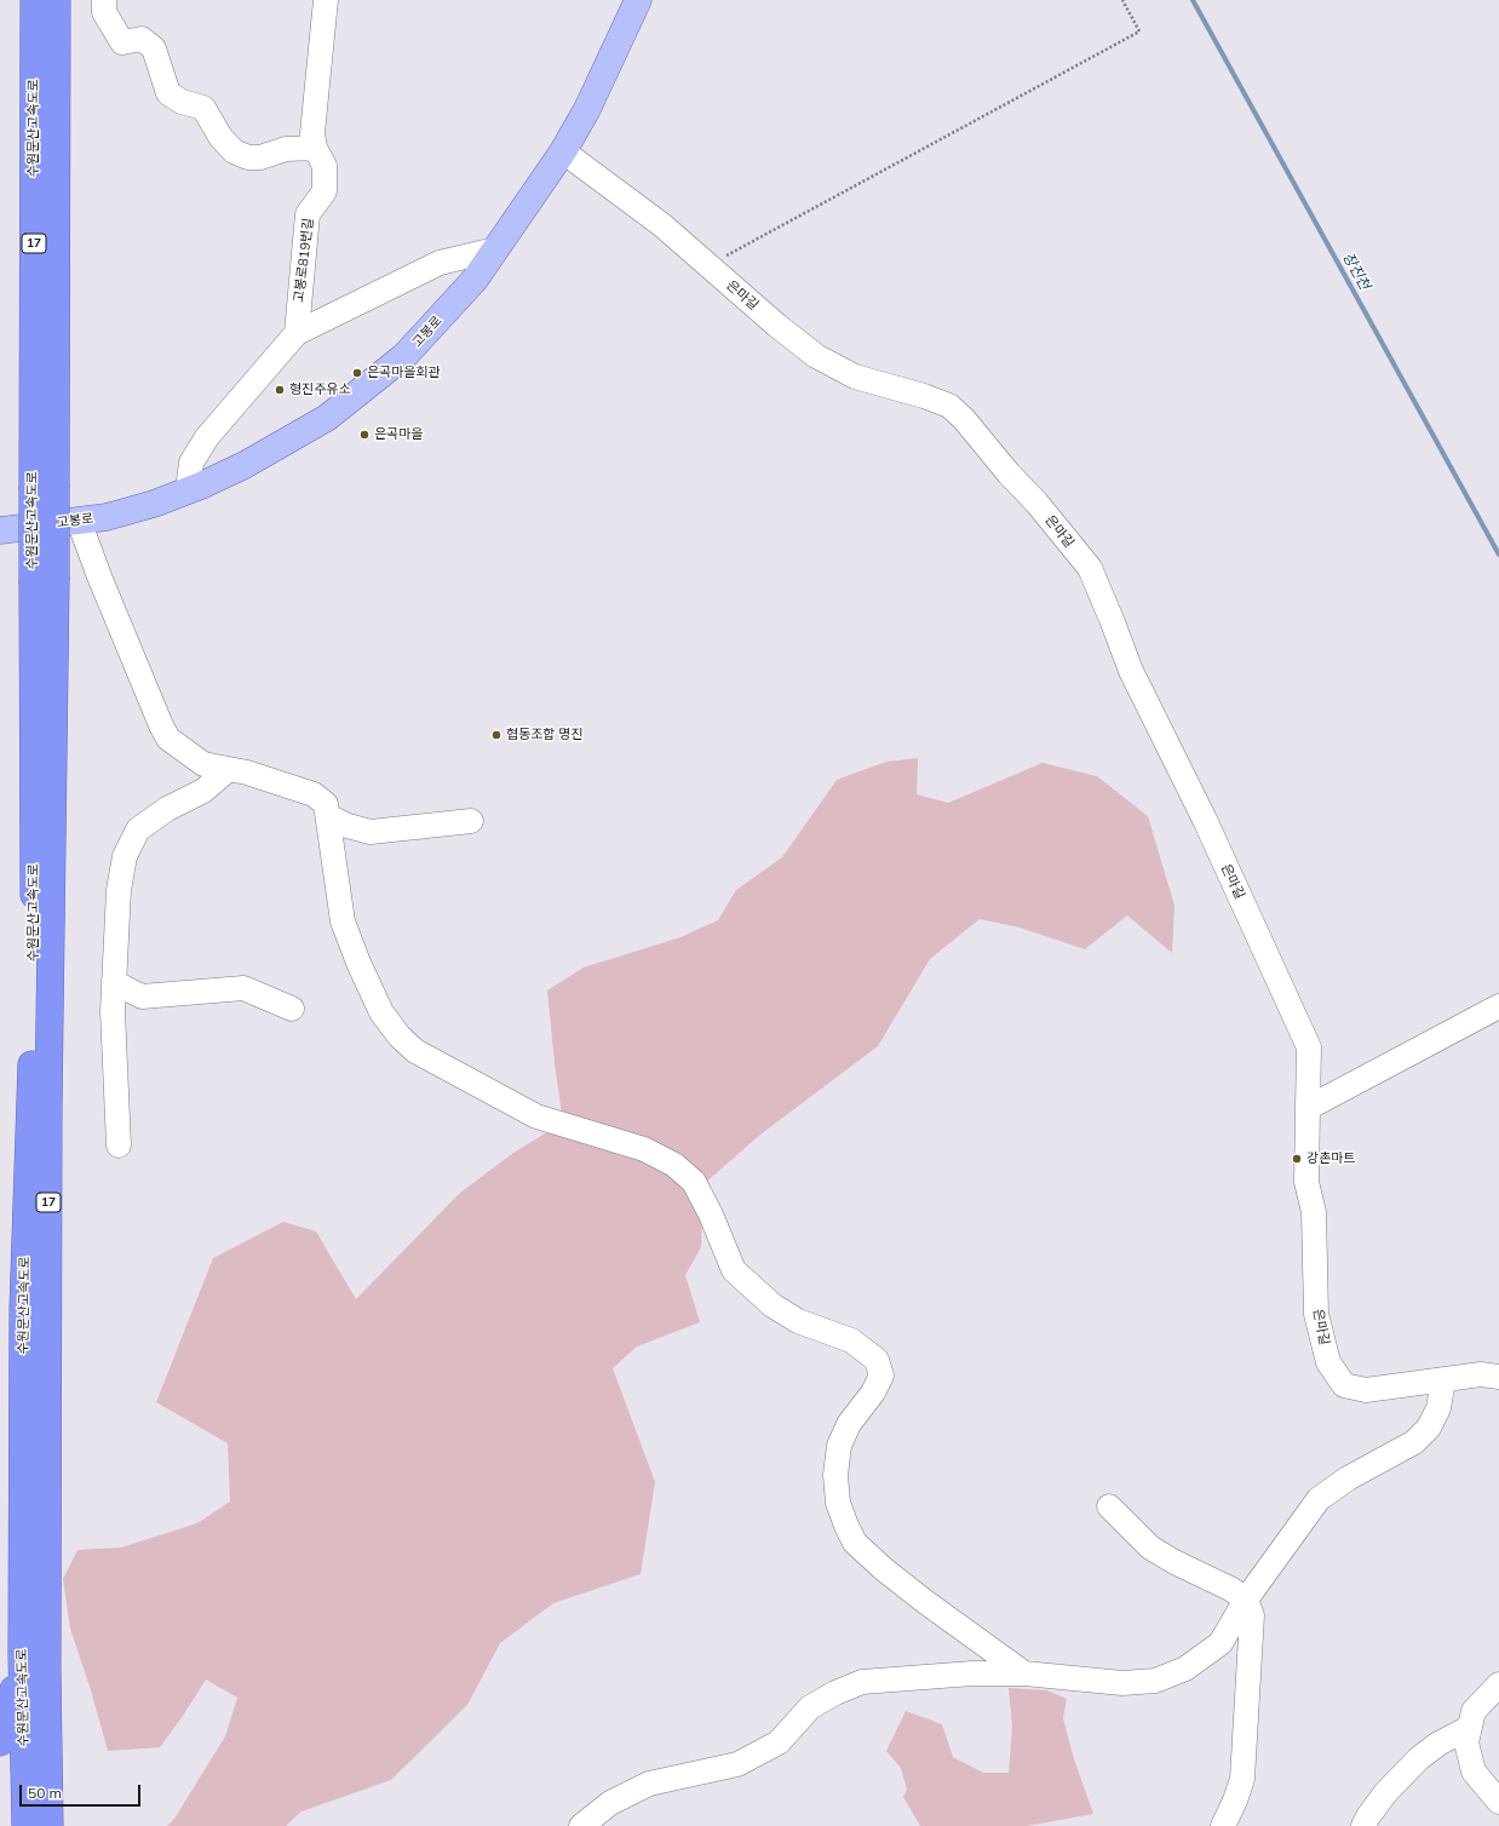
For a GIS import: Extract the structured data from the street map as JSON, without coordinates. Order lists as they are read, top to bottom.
{
  "streets": {
    "highway": ["수원문산고속도로", "17"],
    "main road": ["고봉로"],
    "street": ["고봉로819번길", "은마길"]
  },
  "crossings": [
    ["은마길", "고봉로"]
  ],
  "water": ["장진천"],
  "places": [
    "은곡마을회관",
    "형진주유소",
    "은곡마을",
    "협동조합 명진",
    "강촌마트"
  ],
  "scale_bar": "50 m"
}
